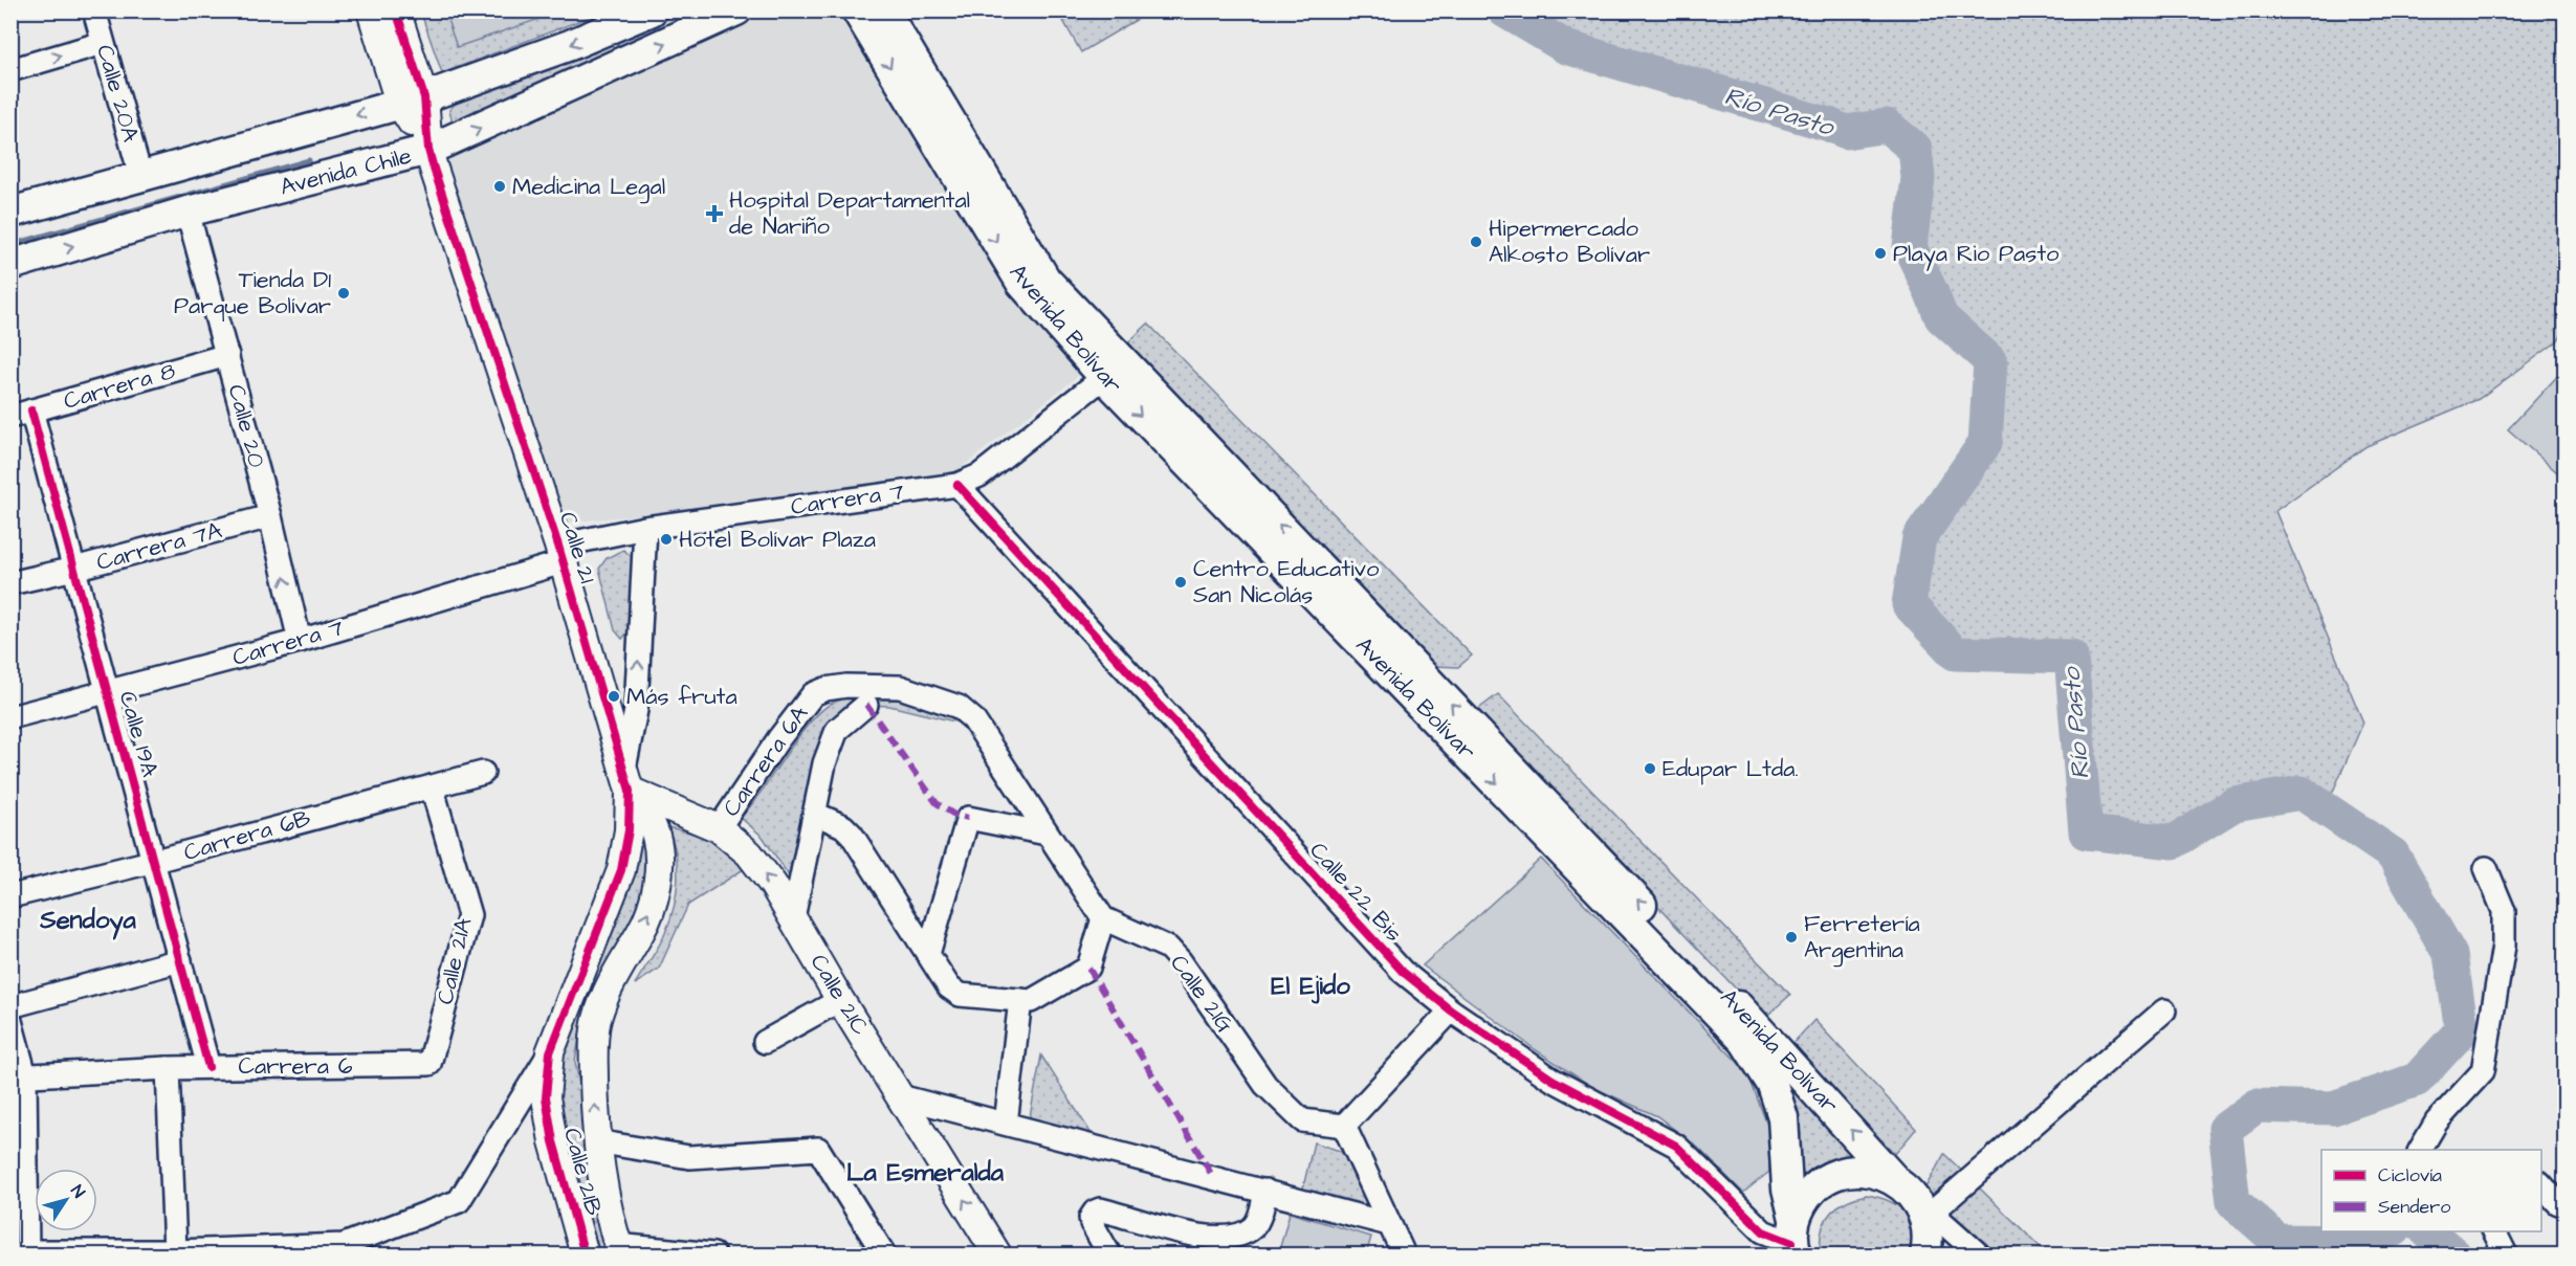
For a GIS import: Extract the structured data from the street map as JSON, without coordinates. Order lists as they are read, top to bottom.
{
  "streets": {
    "main road": ["Avenida Chile", "Avenida Bolívar"],
    "street": [
      "Calle 20A",
      "Carrera 8",
      "Calle 20",
      "Carrera 7",
      "Carrera 7A",
      "Calle 21",
      "Calle 19A",
      "Carrera 6A",
      "Carrera 6B",
      "Calle 22 Bis",
      "Calle 21A",
      "Calle 21G",
      "Calle 21C",
      "Carrera 6",
      "Calle 21B"
    ]
  },
  "crossings": [
    ["Avenida Chile", "Calle 20"],
    ["Avenida Chile", "Calle 21"],
    ["Avenida Bolívar", "Carrera 7"],
    ["Avenida Bolívar", "Calle 22 Bis"],
    ["Carrera 8", "Calle 20"],
    ["Carrera 8", "Calle 19A"],
    ["Calle 20", "Carrera 7"],
    ["Calle 20", "Carrera 7A"],
    ["Carrera 7", "Calle 21"],
    ["Carrera 7", "Calle 19A"],
    ["Carrera 7", "Calle 22 Bis"],
    ["Carrera 7A", "Calle 19A"],
    ["Calle 21", "Calle 21C"],
    ["Calle 21", "Calle 21B"],
    ["Calle 19A", "Carrera 6B"],
    ["Calle 19A", "Carrera 6"],
    ["Carrera 6A", "Calle 21G"],
    ["Carrera 6A", "Calle 21C"],
    ["Carrera 6B", "Calle 21A"],
    ["Calle 21A", "Carrera 6"],
    ["Calle 21C", "Calle 21B"]
  ],
  "one_way": ["Calle 21C"],
  "districts": ["Sendoya", "El Ejido", "La Esmeralda"],
  "water": ["Río Pasto"],
  "places": {
    "other": [
      "Medicina Legal",
      "Hipermercado Alkosto Bolívar",
      "Playa Rio Pasto",
      "Tienda D1 Parque Bolívar",
      "Hotel Bolívar Plaza",
      "Centro Educativo San Nicolás",
      "Más fruta",
      "Edupar Ltda.",
      "Ferretería Argentina"
    ],
    "health": ["Hospital Departamental de Nariño"]
  },
  "legend": ["Ciclovía", "Sendero"],
  "north": "top right"
}
